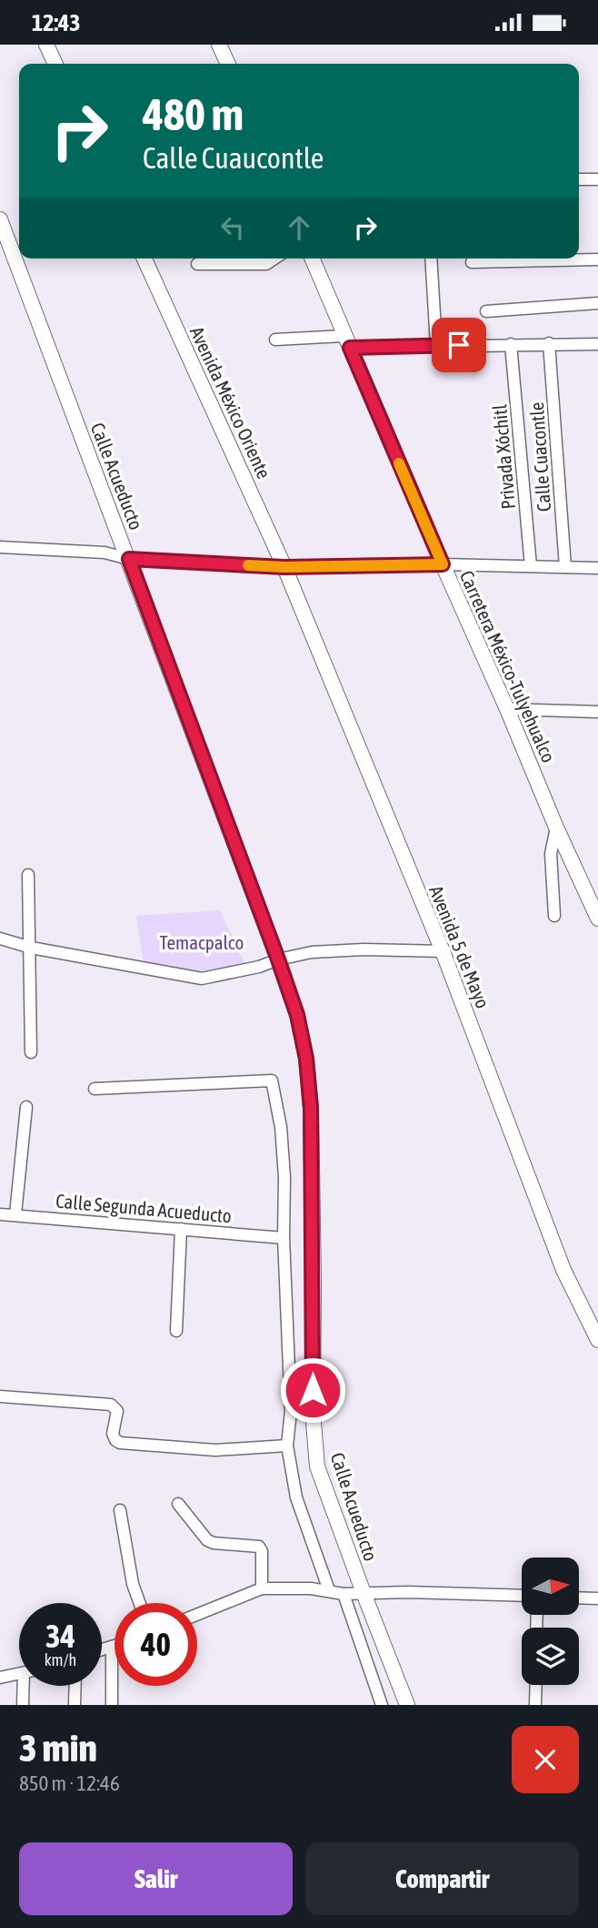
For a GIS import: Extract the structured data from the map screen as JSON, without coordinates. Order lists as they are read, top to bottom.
{
  "streets": {
    "main road": [
      "Avenida México Oriente",
      "Calle Acueducto",
      "Carretera México-Tulyehualco",
      "Avenida 5 de Mayo"
    ],
    "street": ["Privada Xóchitl", "Calle Cuacontle", "Calle Segunda Acueducto"]
  },
  "crossings": [
    ["Avenida México Oriente", "Avenida 5 de Mayo"]
  ],
  "parks": ["Temacpalco"],
  "north": "right",
  "page": {
    "status": "12:43",
    "turn": ["480 m", "Calle Cuaucontle"],
    "speed": "34 km/h",
    "limit": "40",
    "heading": ["3 min", "850 m · 12:46"],
    "buttons": ["Salir", "Compartir"]
  }
}
